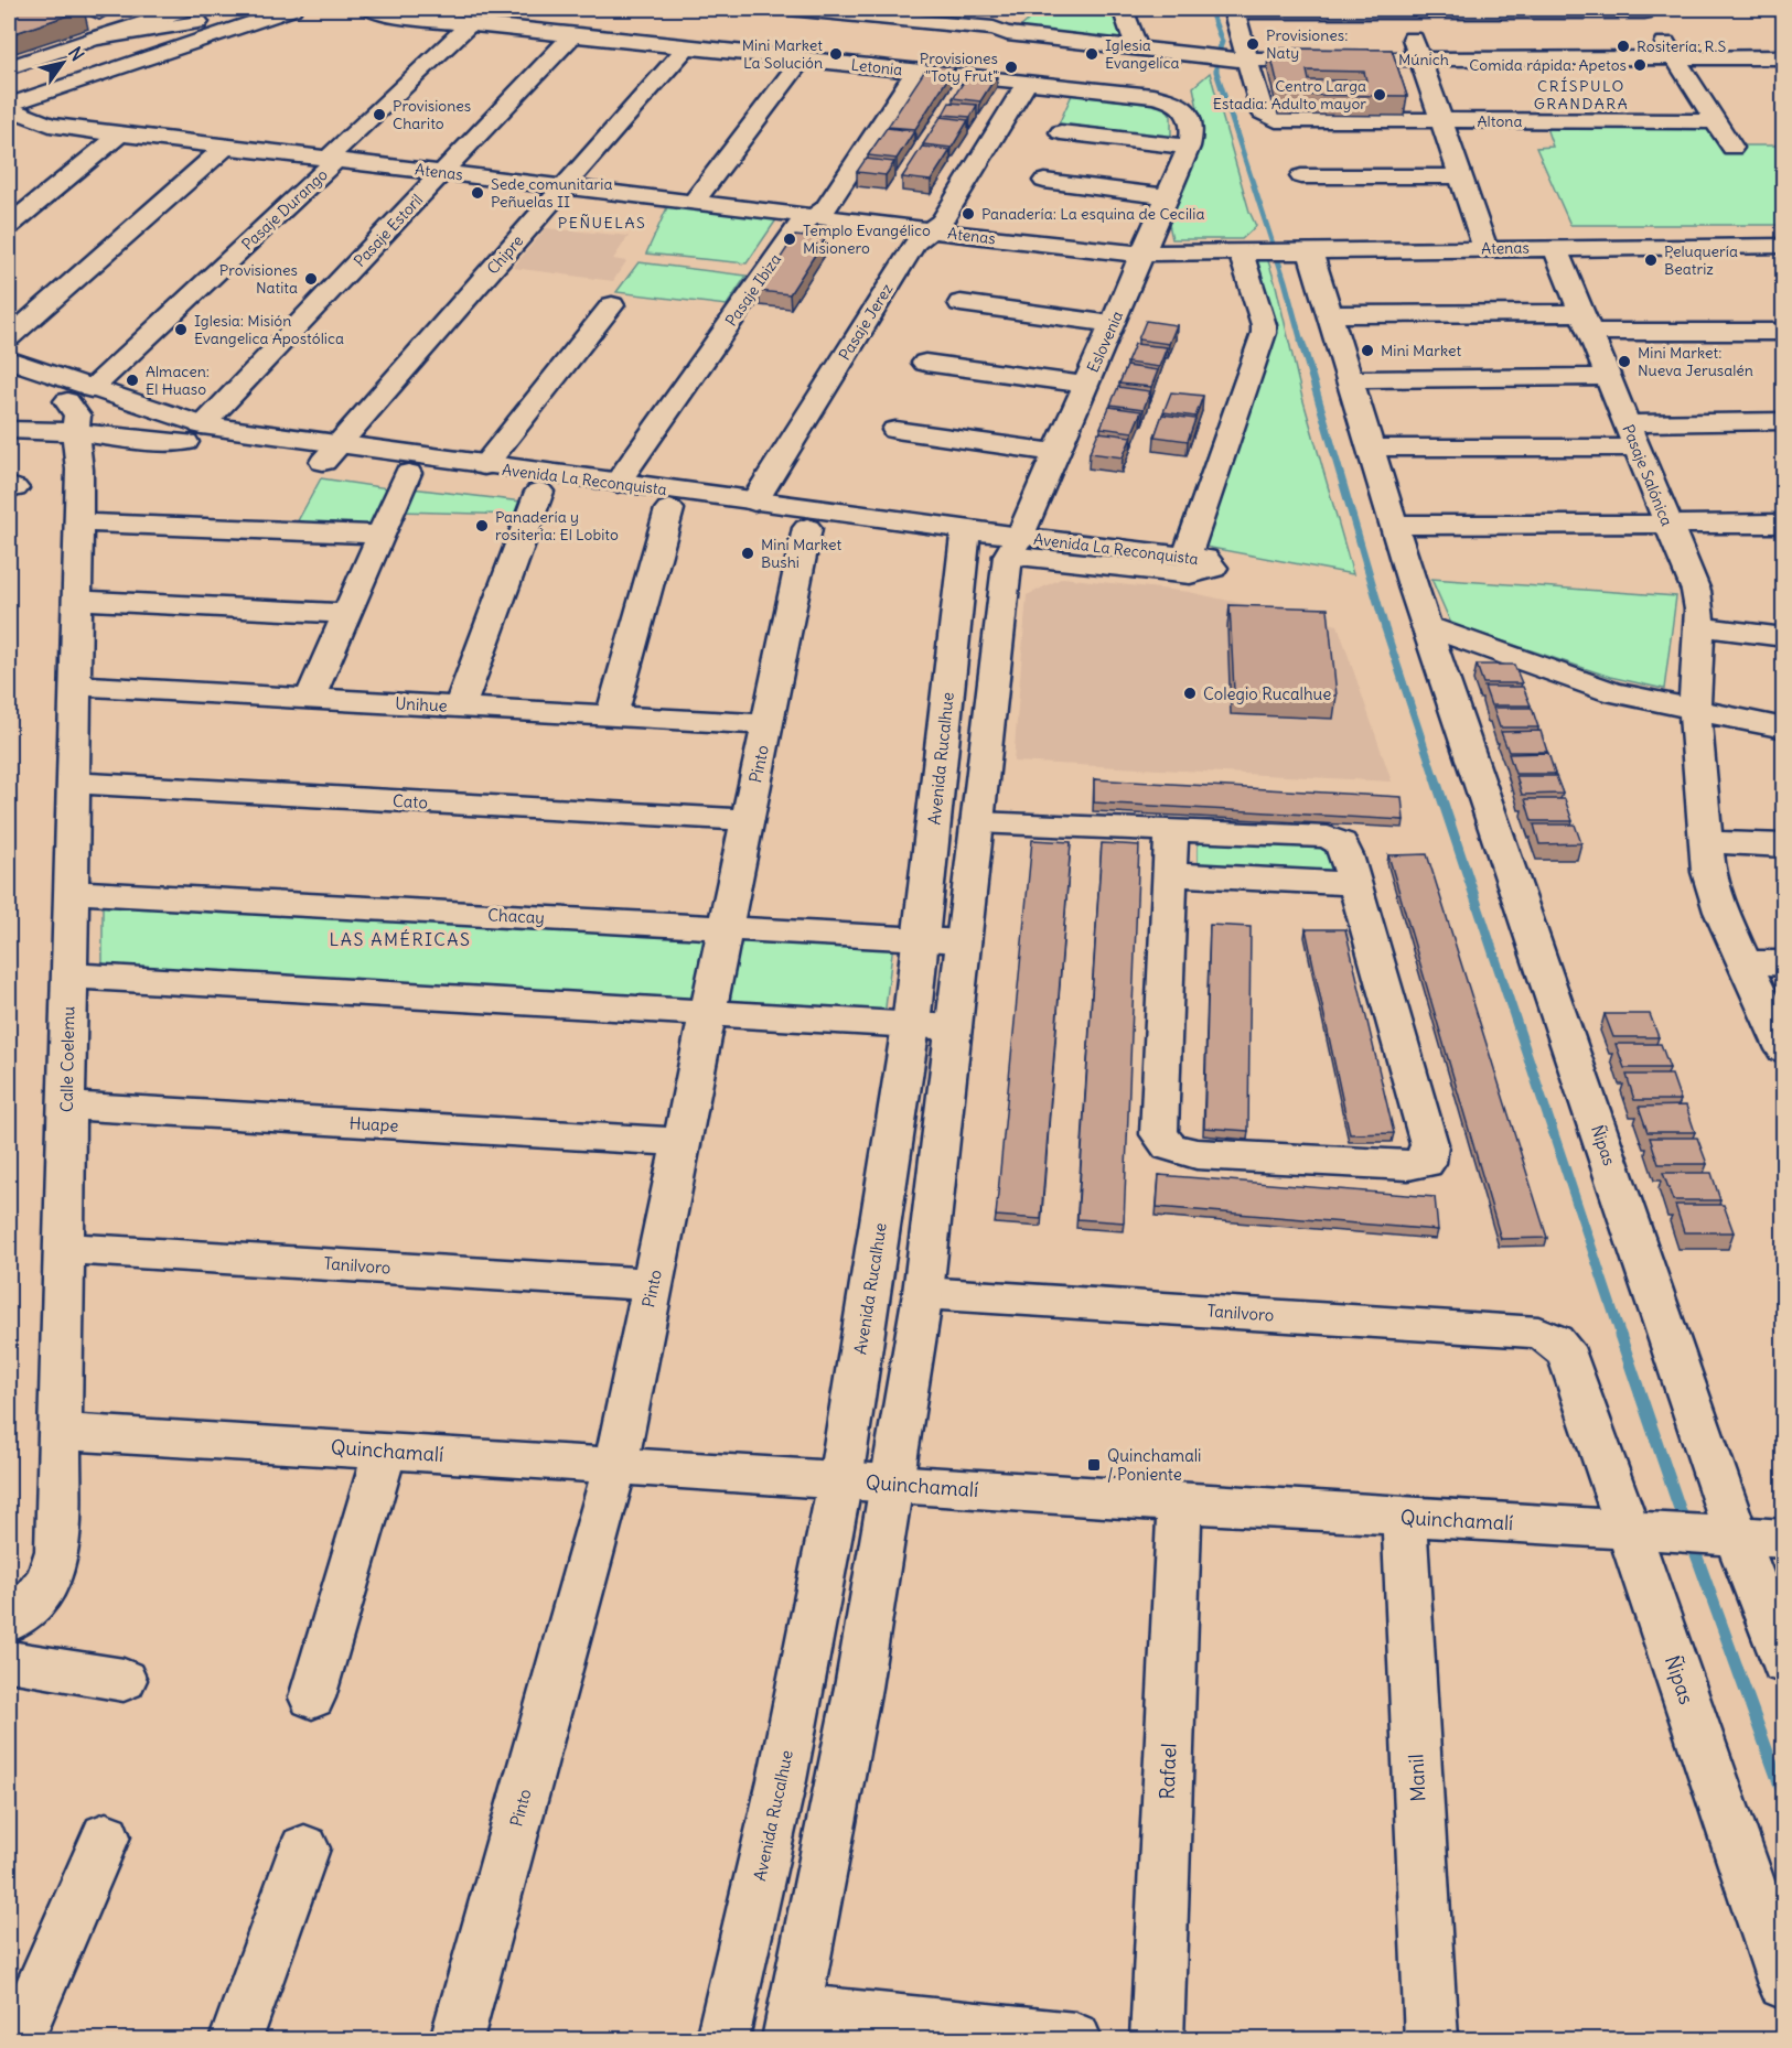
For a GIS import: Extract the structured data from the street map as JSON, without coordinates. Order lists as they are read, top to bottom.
{
  "streets": {
    "street": [
      "Múnich",
      "Letonia",
      "Altona",
      "Atenas",
      "Pasaje Durango",
      "Pasaje Estoril",
      "Chipre",
      "Pasaje Ibiza",
      "Pasaje Jerez",
      "Eslovenia",
      "Pasaje Salónica",
      "Avenida La Reconquista",
      "Unihue",
      "Avenida Rucalhue",
      "Pinto",
      "Cato",
      "Chacay",
      "Calle Coelemu",
      "Huape",
      "Ñipas",
      "Tanilvoro",
      "Quinchamalí",
      "Rafael",
      "Manil"
    ]
  },
  "crossings": [
    ["Múnich", "Altona"],
    ["Letonia", "Pasaje Durango"],
    ["Letonia", "Pasaje Estoril"],
    ["Letonia", "Chipre"],
    ["Letonia", "Pasaje Ibiza"],
    ["Letonia", "Pasaje Jerez"],
    ["Letonia", "Eslovenia"],
    ["Atenas", "Pasaje Durango"],
    ["Atenas", "Pasaje Estoril"],
    ["Atenas", "Chipre"],
    ["Atenas", "Pasaje Ibiza"],
    ["Atenas", "Pasaje Jerez"],
    ["Atenas", "Eslovenia"],
    ["Atenas", "Pasaje Salónica"],
    ["Atenas", "Avenida La Reconquista"],
    ["Atenas", "Ñipas"],
    ["Pasaje Durango", "Avenida La Reconquista"],
    ["Pasaje Durango", "Calle Coelemu"],
    ["Pasaje Estoril", "Avenida La Reconquista"],
    ["Chipre", "Avenida La Reconquista"],
    ["Pasaje Ibiza", "Avenida La Reconquista"],
    ["Pasaje Jerez", "Avenida La Reconquista"],
    ["Eslovenia", "Avenida La Reconquista"],
    ["Avenida La Reconquista", "Avenida Rucalhue"],
    ["Avenida La Reconquista", "Pinto"],
    ["Avenida La Reconquista", "Calle Coelemu"],
    ["Unihue", "Pinto"],
    ["Unihue", "Calle Coelemu"],
    ["Avenida Rucalhue", "Chacay"],
    ["Avenida Rucalhue", "Quinchamalí"],
    ["Pinto", "Cato"],
    ["Pinto", "Chacay"],
    ["Pinto", "Huape"],
    ["Pinto", "Tanilvoro"],
    ["Pinto", "Quinchamalí"],
    ["Cato", "Calle Coelemu"],
    ["Chacay", "Calle Coelemu"],
    ["Calle Coelemu", "Huape"],
    ["Calle Coelemu", "Tanilvoro"],
    ["Calle Coelemu", "Quinchamalí"],
    ["Ñipas", "Tanilvoro"],
    ["Ñipas", "Quinchamalí"],
    ["Quinchamalí", "Rafael"],
    ["Quinchamalí", "Manil"]
  ],
  "districts": ["CRÍSPULO GRANDARA", "PEÑUELAS", "LAS AMÉRICAS"],
  "places": {
    "other": [
      "Provisiones: Naty",
      "Rositería: R.S",
      "Mini Market La Solución",
      "Iglesia Evangelica",
      "Comida rápida: Apetos",
      "Provisiones \"Toty Frut\"",
      "Centro Larga Estadia: Adulto mayor",
      "Provisiones Charito",
      "Sede comunitaria Peñuelas II",
      "Panadería: La esquina de Cecilia",
      "Templo Evangélico Misionero",
      "Peluquería Beatriz",
      "Provisiones Natita",
      "Iglesia: Misión Evangelica Apostólica",
      "Mini Market",
      "Mini Market: Nueva Jerusalén",
      "Almacen: El Huaso",
      "Panadería y rositería: El Lobito",
      "Mini Market Bushi",
      "Colegio Rucalhue"
    ],
    "transit": ["Quinchamali / Poniente"]
  },
  "north": "top right"
}
